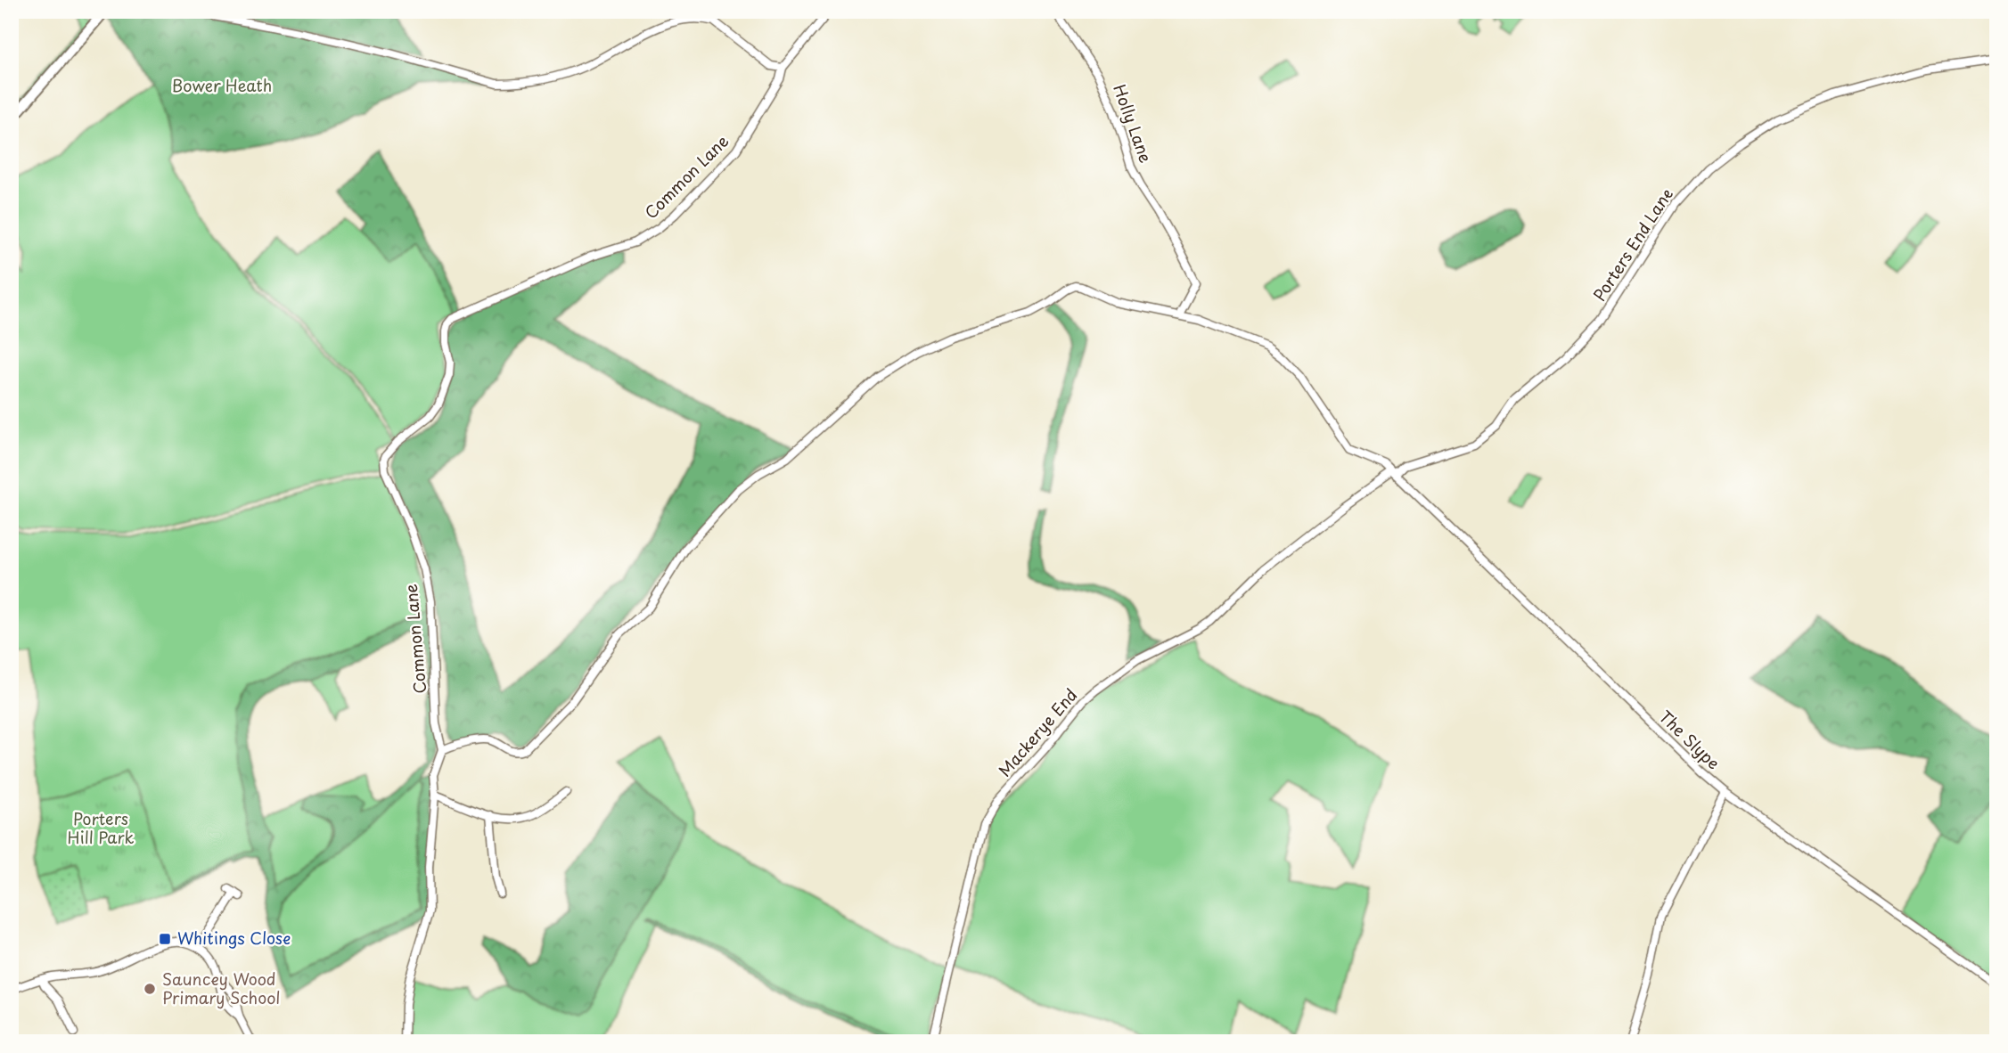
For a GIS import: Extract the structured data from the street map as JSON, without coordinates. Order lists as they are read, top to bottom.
{
  "streets": {
    "street": [
      "Holly Lane",
      "Common Lane",
      "Porters End Lane",
      "Mackerye End",
      "The Slype"
    ]
  },
  "crossings": [
    ["Porters End Lane", "Mackerye End"],
    ["Porters End Lane", "The Slype"],
    ["Mackerye End", "The Slype"]
  ],
  "parks": ["Bower Heath", "Porters Hill Park"],
  "places": {
    "transit": ["Whitings Close"],
    "other": ["Sauncey Wood Primary School"]
  }
}
